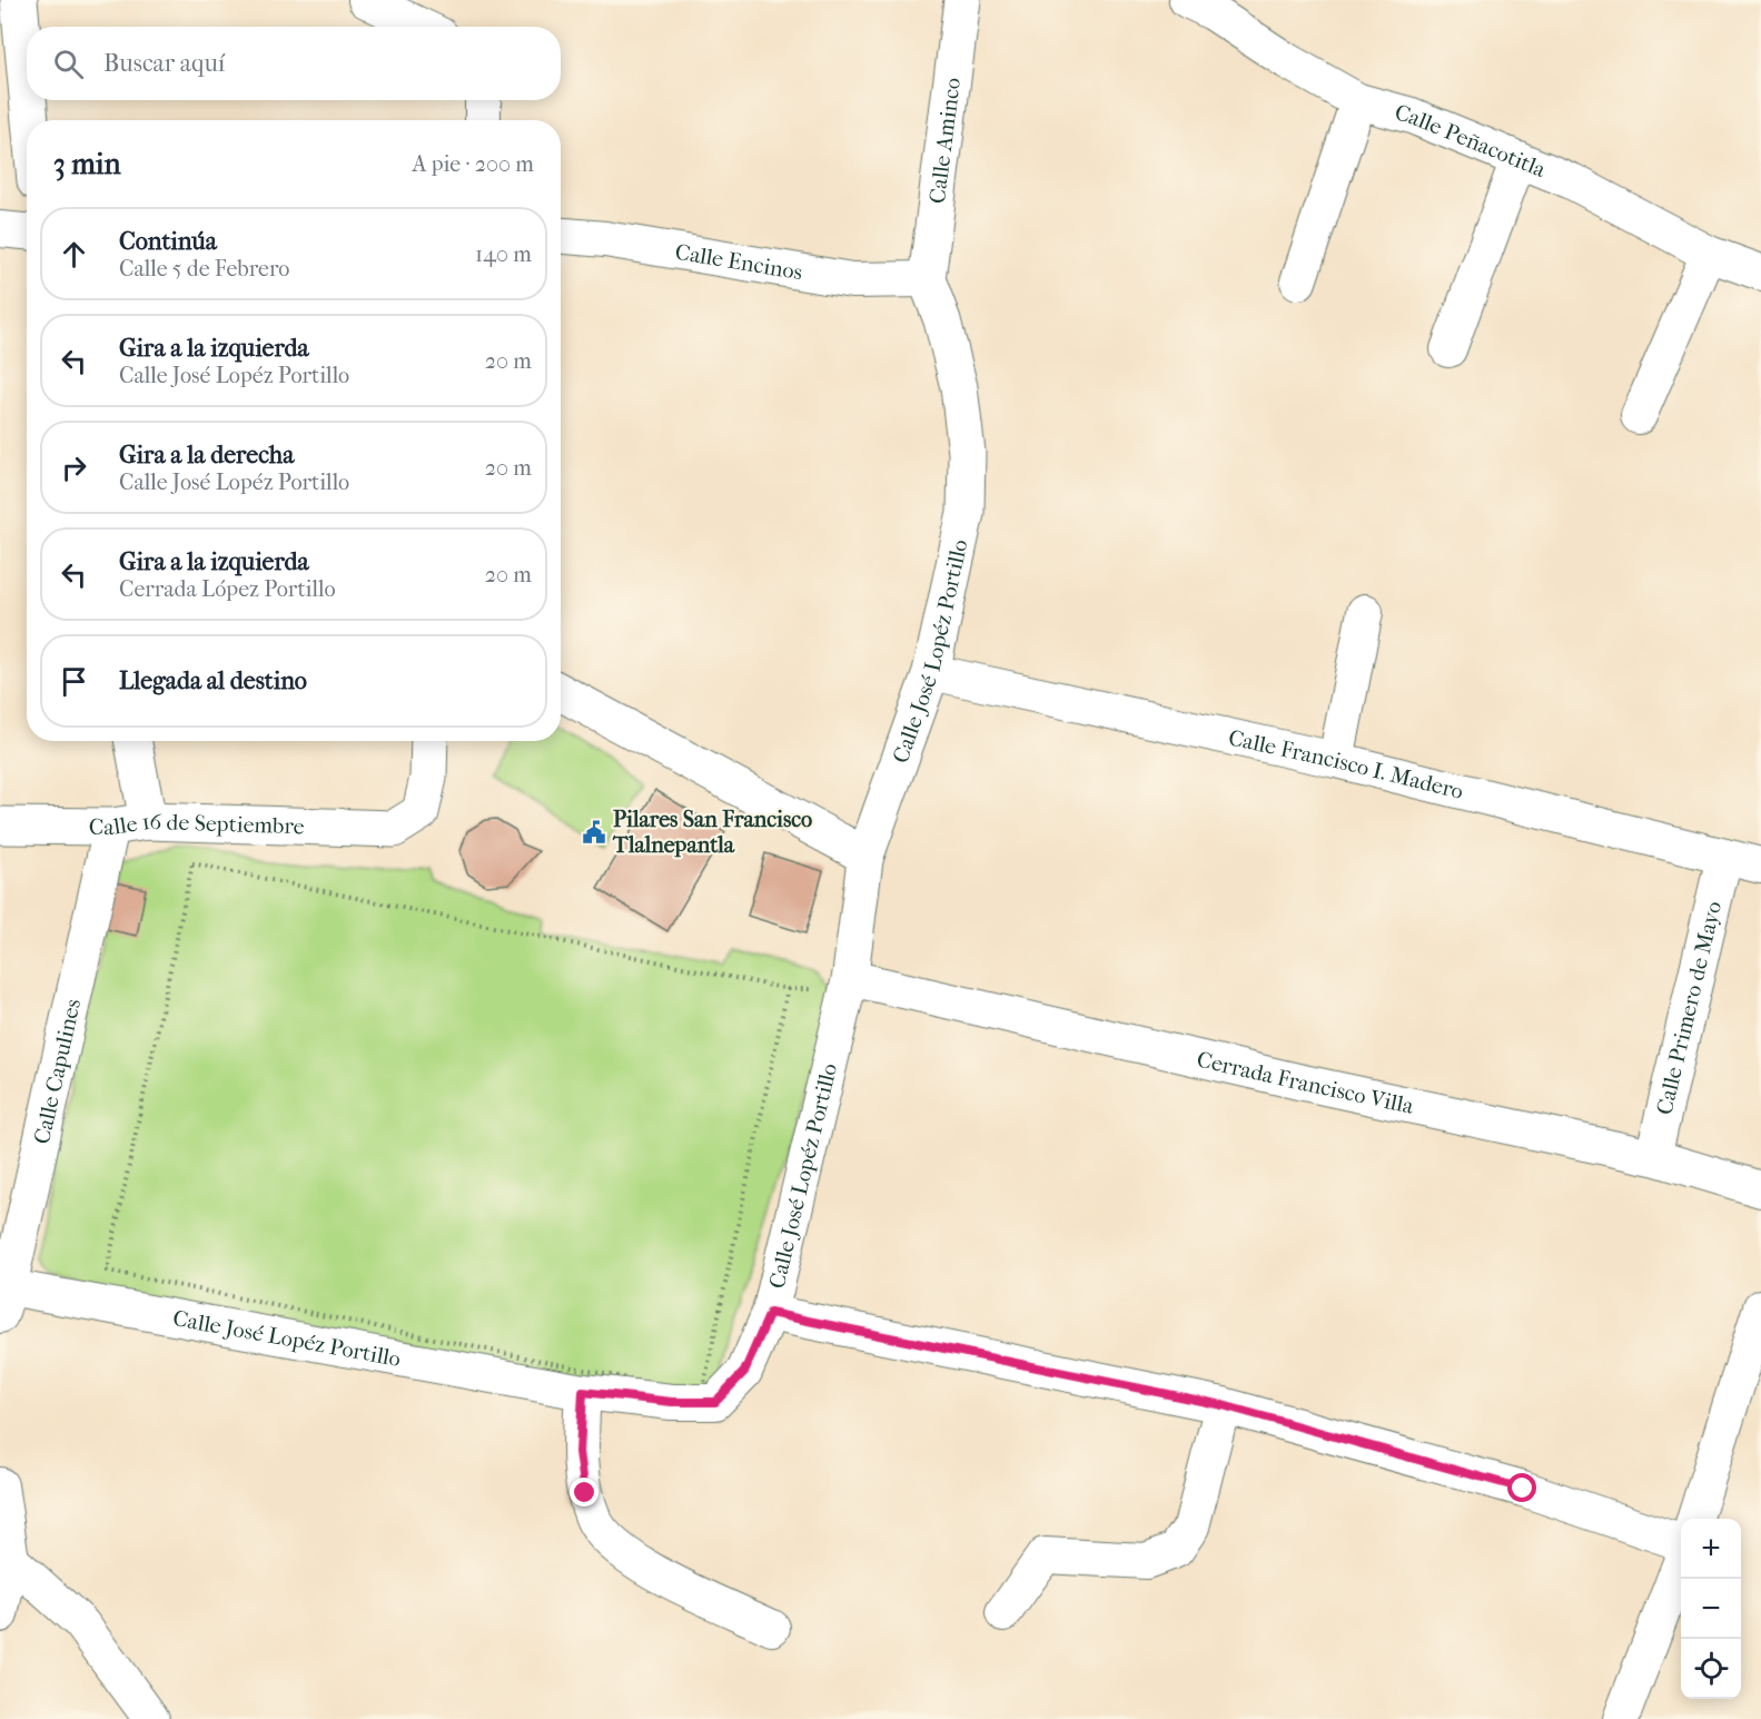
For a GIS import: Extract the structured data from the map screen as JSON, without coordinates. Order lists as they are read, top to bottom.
{
  "streets": {
    "street": [
      "Calle Aminco",
      "Calle Peñacotitla",
      "Calle Encinos",
      "Calle José Lopéz Portillo",
      "Calle Francisco I. Madero",
      "Calle 16 de Septiembre",
      "Calle Primero de Mayo",
      "Calle Capulines",
      "Cerrada Francisco Villa"
    ]
  },
  "crossings": [
    ["Calle Aminco", "Calle Encinos"],
    ["Calle Aminco", "Calle José Lopéz Portillo"],
    ["Calle Encinos", "Calle José Lopéz Portillo"],
    ["Calle José Lopéz Portillo", "Calle Francisco I. Madero"],
    ["Calle José Lopéz Portillo", "Calle Capulines"],
    ["Calle José Lopéz Portillo", "Cerrada Francisco Villa"],
    ["Calle Francisco I. Madero", "Calle Primero de Mayo"],
    ["Calle 16 de Septiembre", "Calle Capulines"],
    ["Calle Primero de Mayo", "Cerrada Francisco Villa"]
  ],
  "places": {
    "public building": ["Pilares San Francisco Tlalnepantla"]
  },
  "page": {
    "search": "Buscar aquí",
    "heading": ["3 min", "A pie · 200 m"],
    "list": [
      ["Continúa", "Calle 5 de Febrero", "140 m"],
      ["Gira a la izquierda", "Calle José Lopéz Portillo", "20 m"],
      ["Gira a la derecha", "Calle José Lopéz Portillo", "20 m"],
      ["Gira a la izquierda", "Cerrada López Portillo", "20 m"],
      "Llegada al destino"
    ],
    "map_buttons": ["+", "−"]
  }
}
